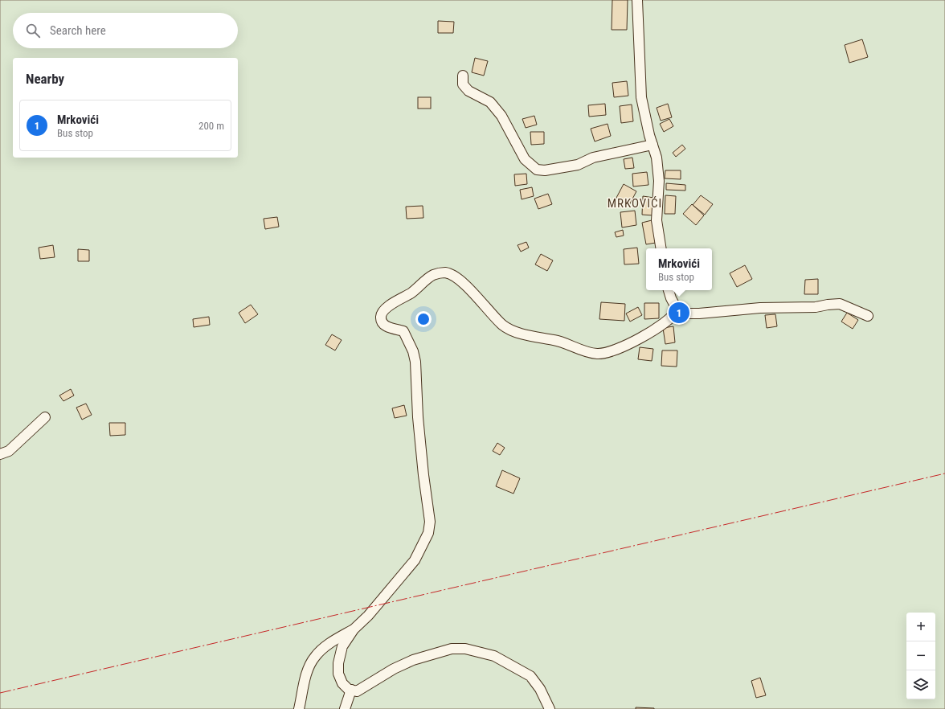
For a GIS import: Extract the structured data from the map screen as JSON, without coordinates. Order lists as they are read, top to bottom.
{
  "districts": ["MRKOVIĆI"],
  "page": {
    "search": "Search here",
    "heading": "Nearby",
    "list": [
      {
        "mark": "1",
        "name": "Mrkovići",
        "note": "Bus stop",
        "value": "200 m"
      }
    ],
    "popup": ["Mrkovići", "Bus stop"],
    "pins": "1",
    "map_buttons": ["+", "−"]
  }
}
